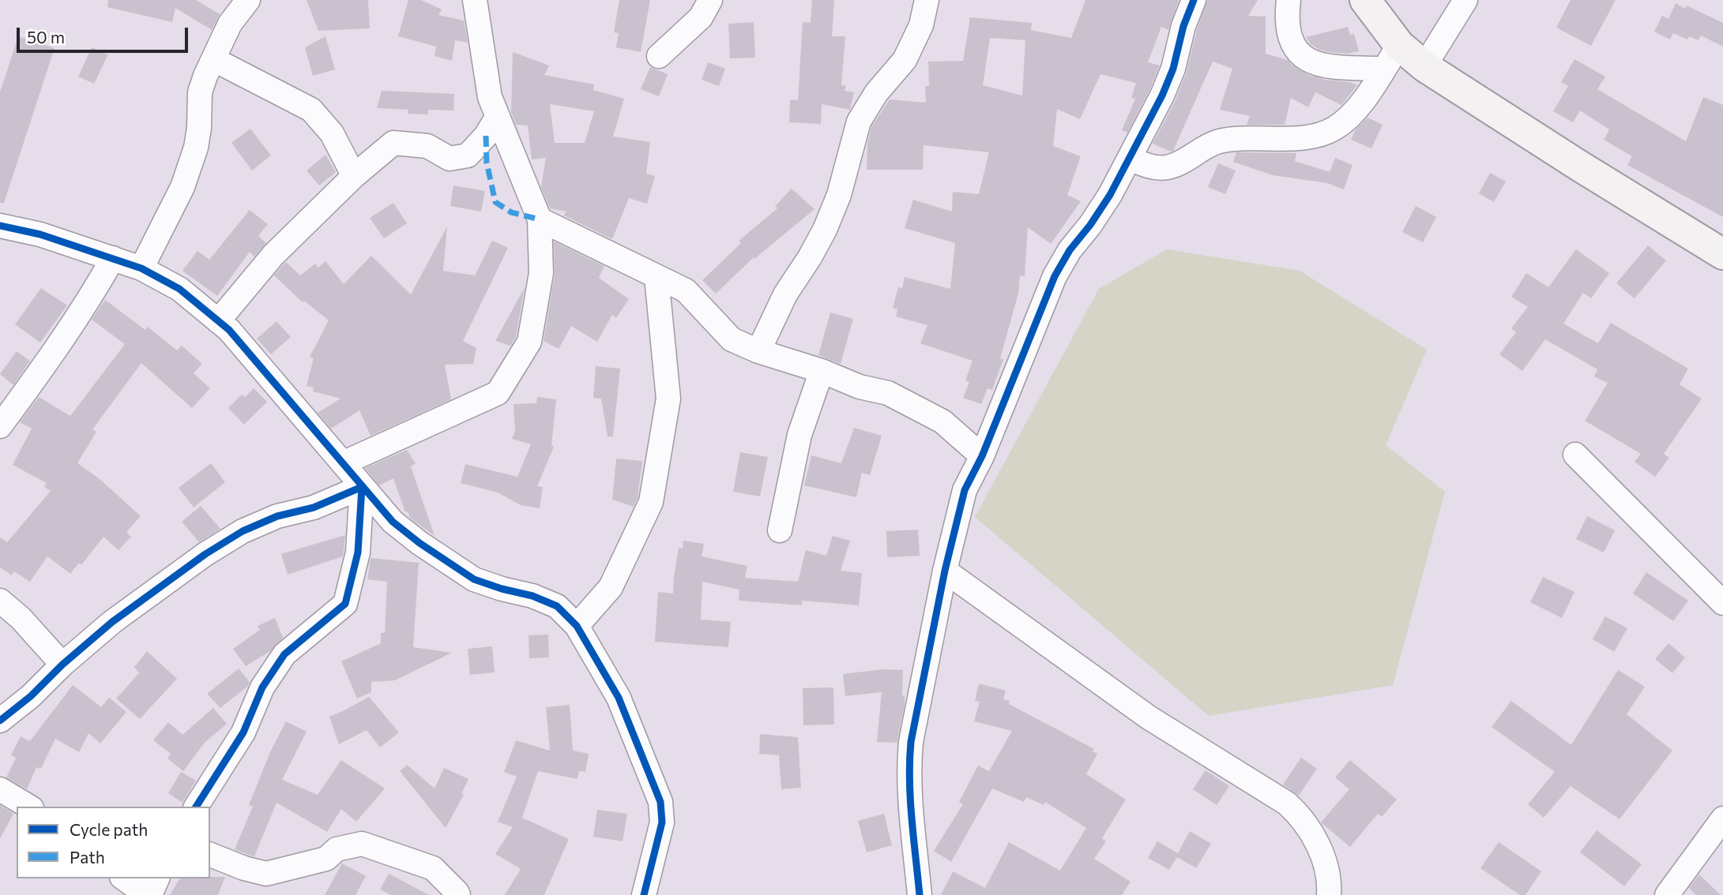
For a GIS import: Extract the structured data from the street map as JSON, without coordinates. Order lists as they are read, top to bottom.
{
  "legend": ["Cycle path", "Path"],
  "scale_bar": "50 m"
}
